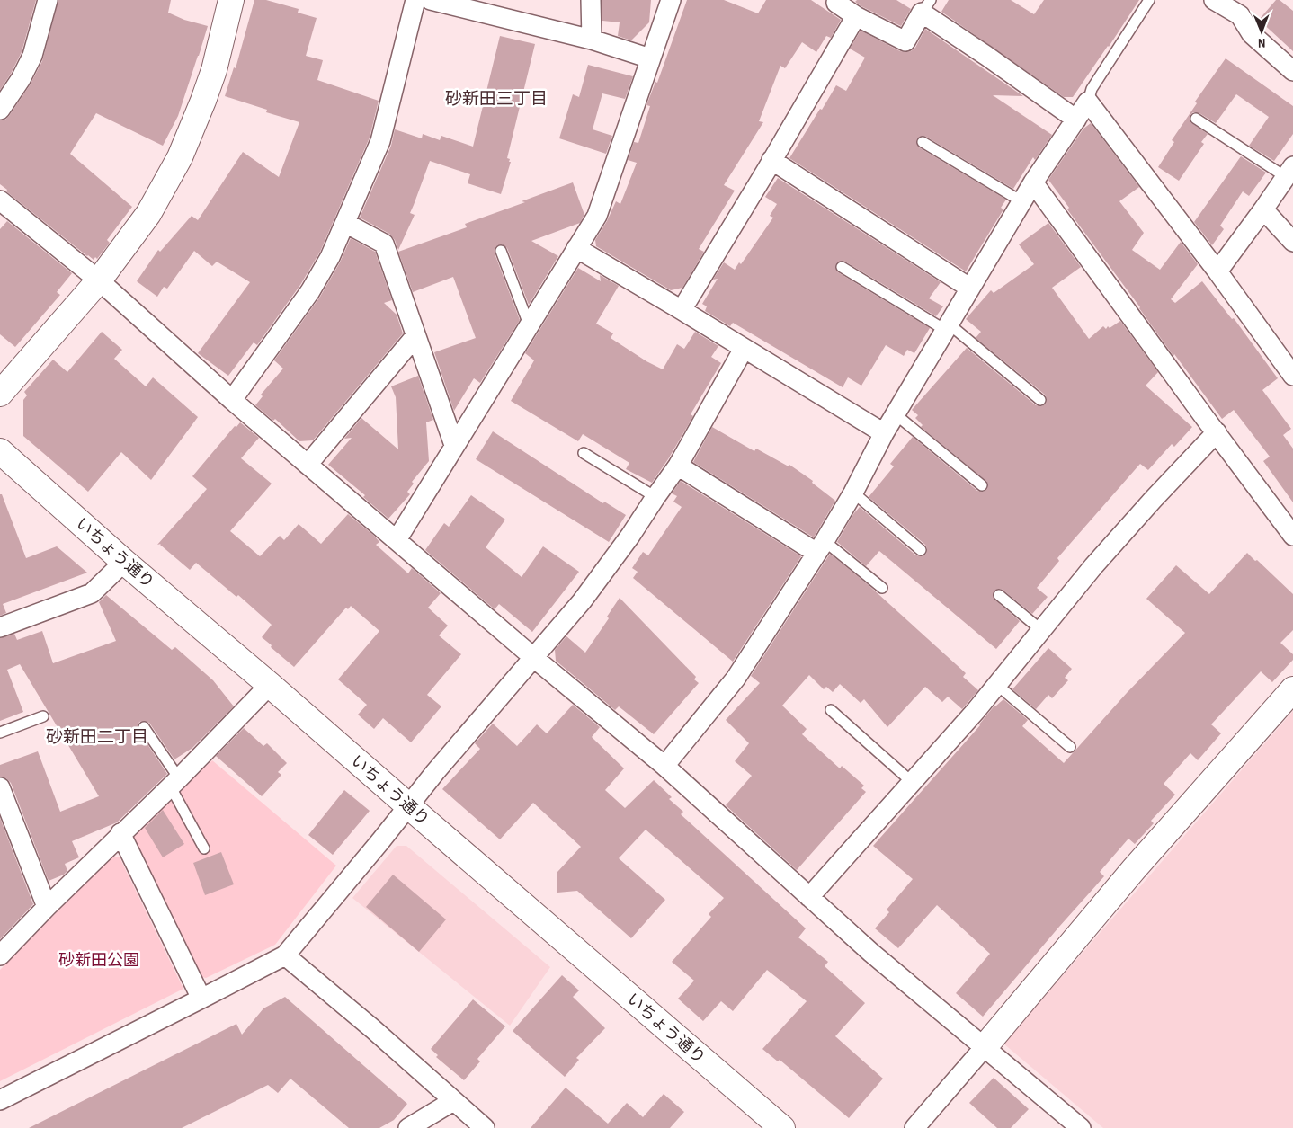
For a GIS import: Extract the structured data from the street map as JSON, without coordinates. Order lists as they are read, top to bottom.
{
  "streets": {
    "street": ["いちょう通り"]
  },
  "districts": ["砂新田三丁目", "砂新田二丁目"],
  "parks": ["砂新田公園"],
  "north": "bottom"
}
